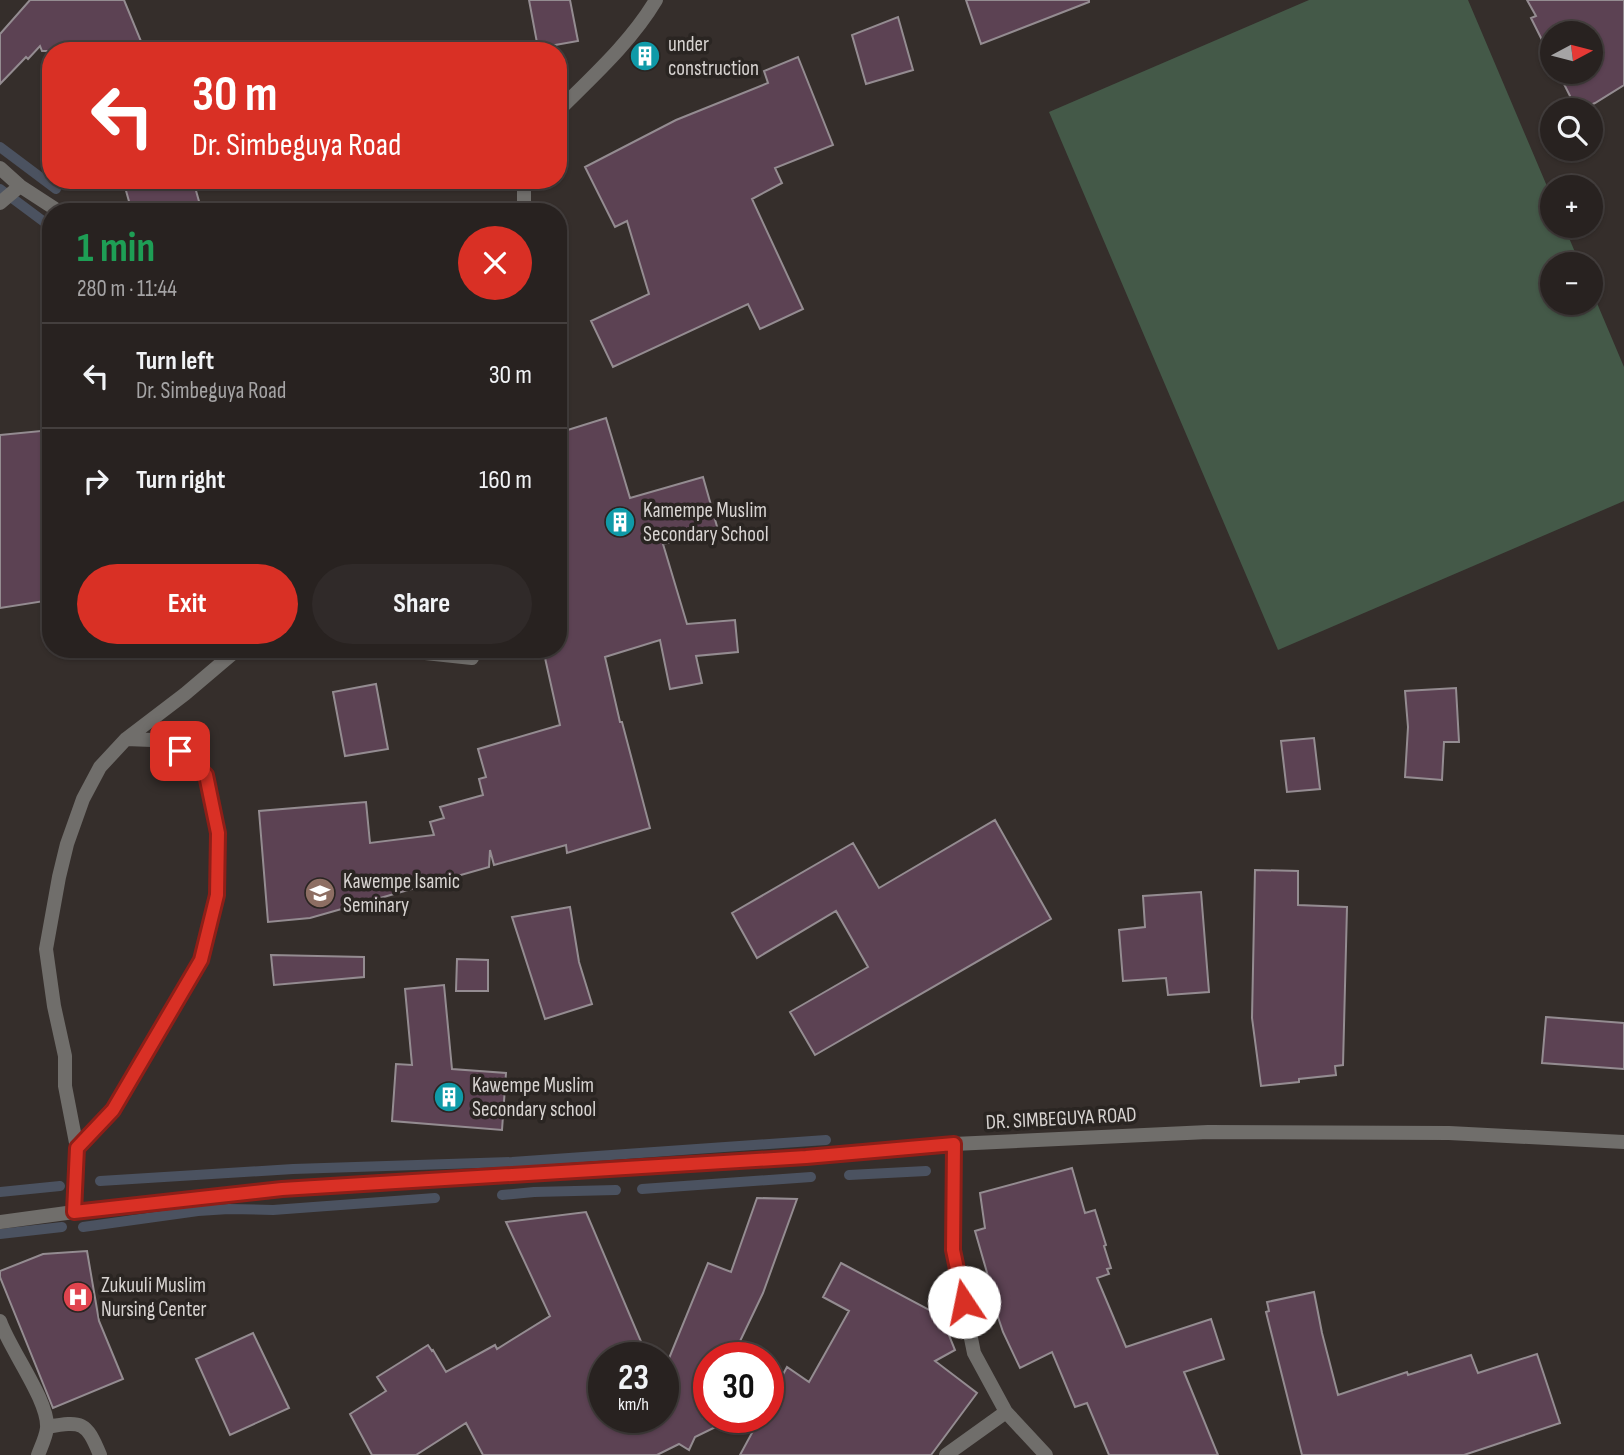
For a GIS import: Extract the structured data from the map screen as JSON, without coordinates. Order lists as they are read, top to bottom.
{
  "streets": {
    "street": ["DR. SIMBEGUYA ROAD"]
  },
  "places": {
    "building": ["under construction", "Kamempe Muslim Secondary School", "Kawempe Muslim Secondary school"],
    "school or university": ["Kawempe Isamic Seminary"],
    "hospital": ["Zukuuli Muslim Nursing Center"]
  },
  "north": "right",
  "page": {
    "map_buttons": ["+", "−"],
    "turn": ["30 m", "Dr. Simbeguya Road"],
    "heading": ["1 min", "280 m · 11:44"],
    "list": [
      {
        "name": "Turn left",
        "note": "Dr. Simbeguya Road",
        "value": "30 m"
      },
      {
        "name": "Turn right",
        "value": "160 m"
      }
    ],
    "buttons": ["Exit", "Share"],
    "speed": "23 km/h",
    "limit": "30"
  }
}
